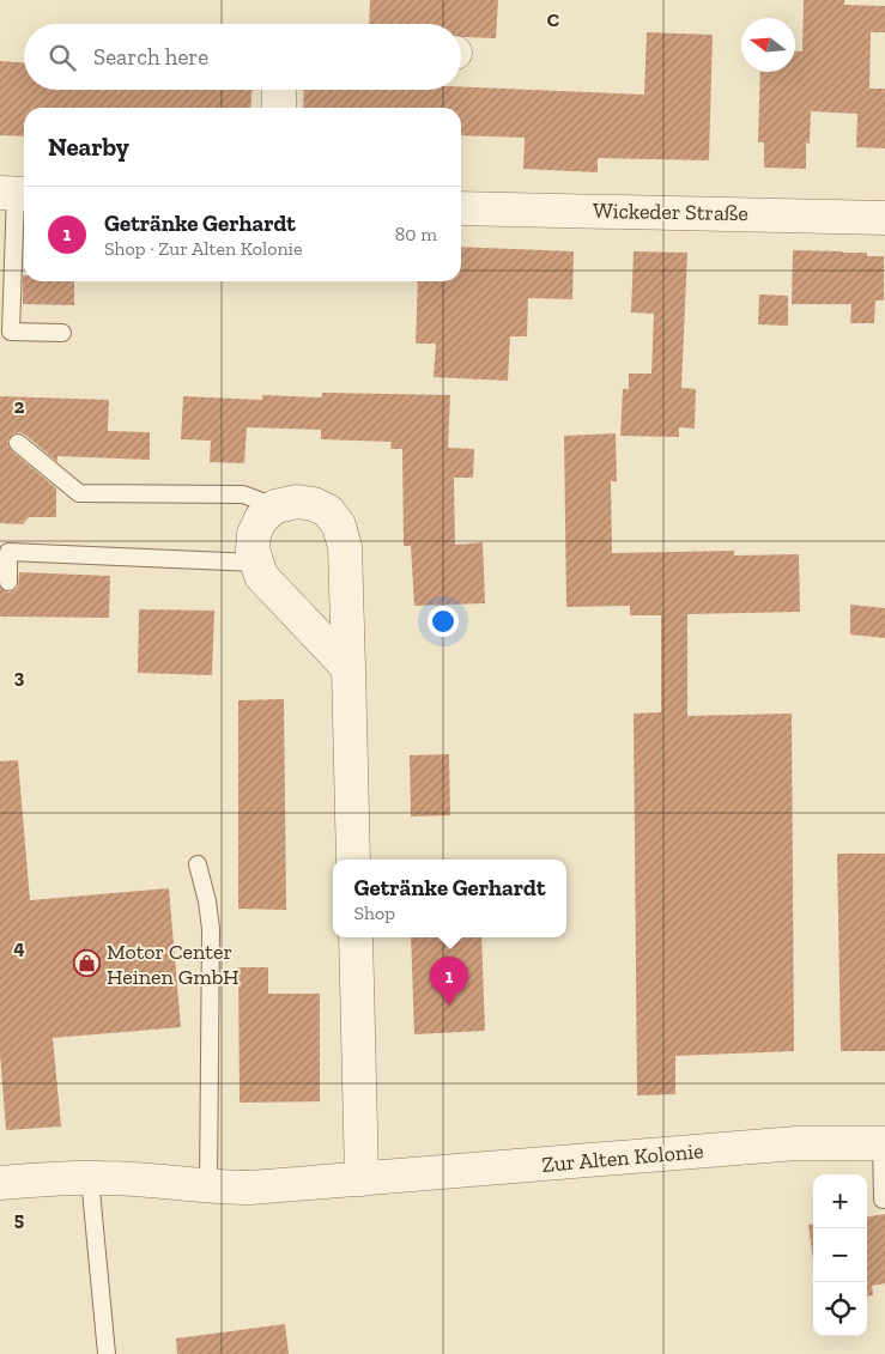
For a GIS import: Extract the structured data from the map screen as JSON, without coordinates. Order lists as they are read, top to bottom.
{
  "streets": {
    "street": ["Wickeder Straße", "Zur Alten Kolonie"]
  },
  "places": {
    "shop": ["Motor Center Heinen GmbH"]
  },
  "north": "left",
  "page": {
    "search": "Search here",
    "heading": "Nearby",
    "list": [
      {
        "mark": "1",
        "name": "Getränke Gerhardt",
        "note": "Shop · Zur Alten Kolonie",
        "value": "80 m"
      }
    ],
    "popup": ["Getränke Gerhardt", "Shop"],
    "pins": "1",
    "map_buttons": ["+", "−"]
  },
  "grid": {
    "columns": ["C"],
    "rows": [
      "2",
      "3",
      "4",
      "5"
    ]
  }
}
